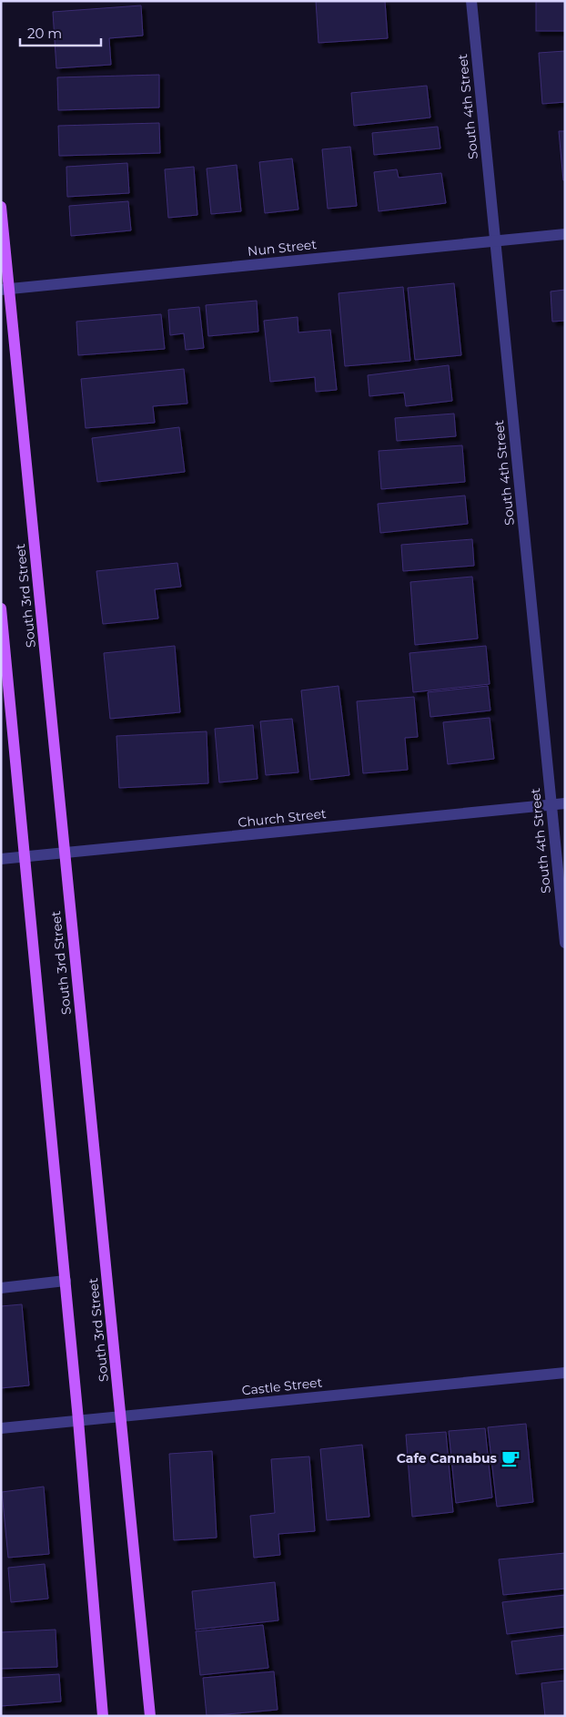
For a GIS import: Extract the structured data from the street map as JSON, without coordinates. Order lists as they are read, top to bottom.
{
  "streets": {
    "main road": ["South 3rd Street"],
    "street": [
      "South 4th Street",
      "Nun Street",
      "Church Street",
      "Castle Street"
    ]
  },
  "crossings": [
    ["South 4th Street", "Nun Street"],
    ["South 4th Street", "Church Street"],
    ["Nun Street", "South 3rd Street"],
    ["South 3rd Street", "Church Street"],
    ["South 3rd Street", "Castle Street"]
  ],
  "places": {
    "cafe": ["Cafe Cannabus"]
  },
  "scale_bar": "20 m"
}
